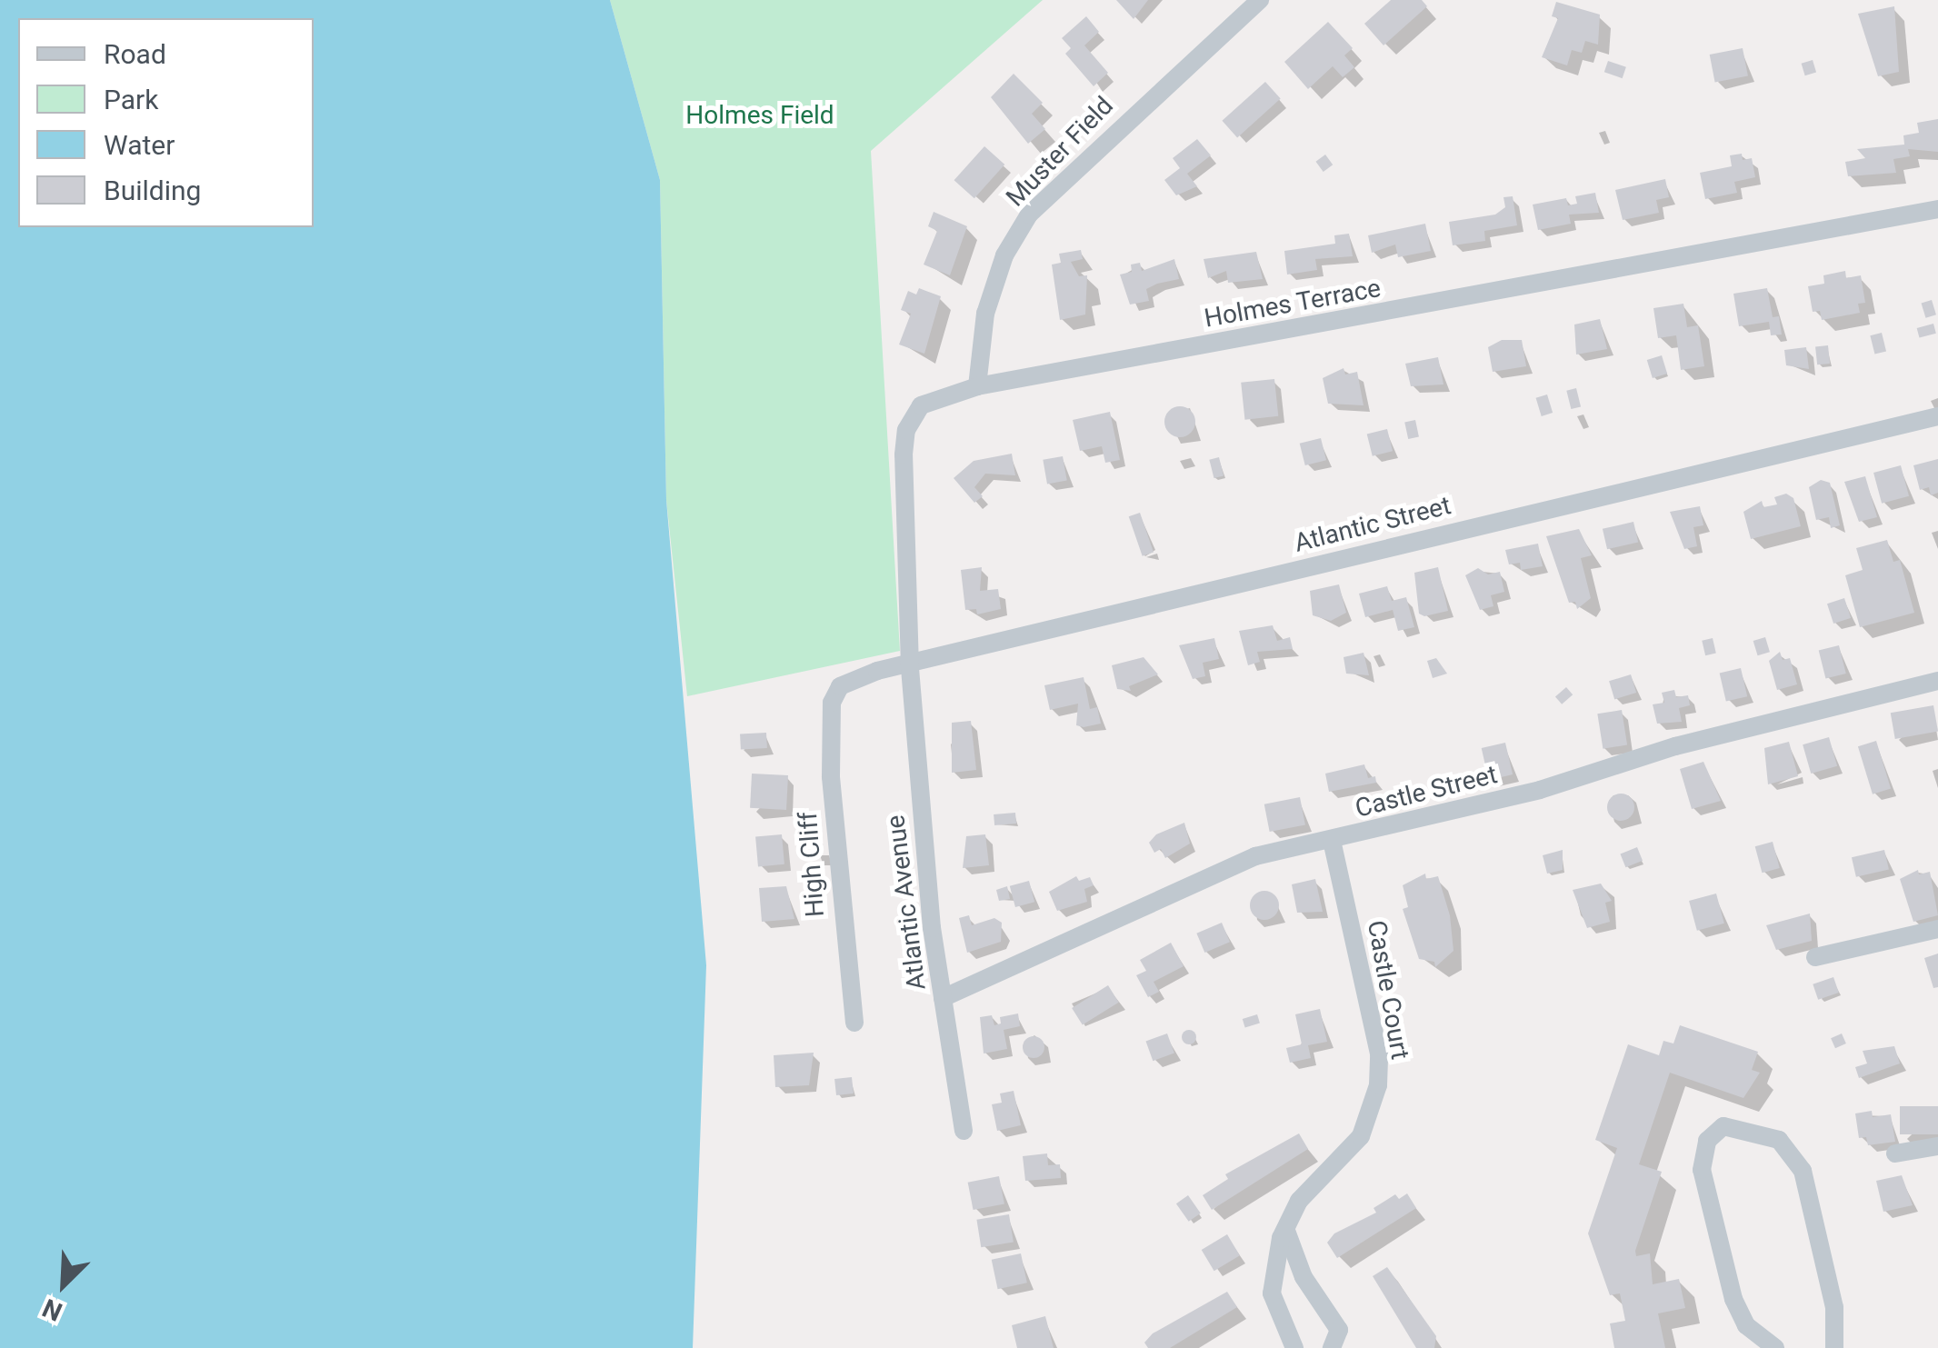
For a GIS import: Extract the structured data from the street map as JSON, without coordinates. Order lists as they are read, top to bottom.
{
  "streets": {
    "street": [
      "Muster Field",
      "Holmes Terrace",
      "Atlantic Street",
      "Castle Street",
      "High Cliff",
      "Atlantic Avenue",
      "Castle Court"
    ]
  },
  "crossings": [
    ["Muster Field", "Holmes Terrace"],
    ["Holmes Terrace", "Atlantic Street"],
    ["Holmes Terrace", "Atlantic Avenue"],
    ["Atlantic Street", "High Cliff"],
    ["Atlantic Street", "Atlantic Avenue"],
    ["Castle Street", "Atlantic Avenue"],
    ["Castle Street", "Castle Court"]
  ],
  "parks": ["Holmes Field"],
  "legend": [
    "Road",
    "Park",
    "Water",
    "Building"
  ],
  "north": "bottom left"
}
